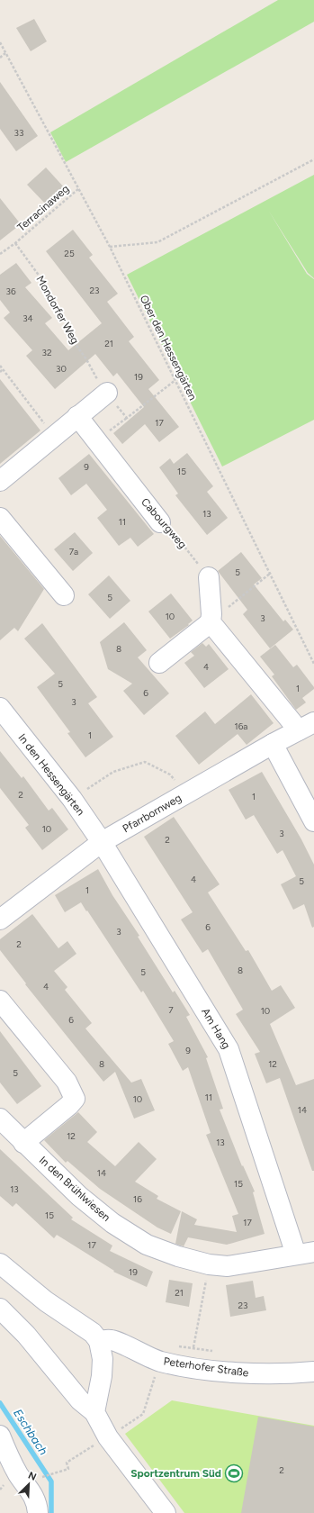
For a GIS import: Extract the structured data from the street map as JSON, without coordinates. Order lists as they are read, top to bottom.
{
  "streets": {
    "street": [
      "Cabourgweg",
      "In den Hessengärten",
      "Pfarrbornweg",
      "Am Hang",
      "In den Brühlwiesen",
      "Peterhofer Straße"
    ],
    "path": ["Terracinaweg", "Mondorfer Weg", "Ober den Hessengärten"]
  },
  "crossings": [
    ["Terracinaweg", "Mondorfer Weg"],
    ["Terracinaweg", "Ober den Hessengärten"],
    ["Mondorfer Weg", "Ober den Hessengärten"],
    ["In den Hessengärten", "Pfarrbornweg"],
    ["In den Hessengärten", "Am Hang"],
    ["Pfarrbornweg", "Am Hang"],
    ["Am Hang", "In den Brühlwiesen"]
  ],
  "water": ["Eschbach"],
  "places": {
    "sports": ["Sportzentrum Süd"]
  },
  "house_numbers": [
    "33",
    "25",
    "23",
    "36",
    "34",
    "21",
    "32",
    "30",
    "19",
    "17",
    "9",
    "15",
    "13",
    "11",
    "7a",
    "5",
    "5",
    "10",
    "3",
    "8",
    "4",
    "5",
    "1",
    "6",
    "3",
    "16a",
    "1",
    "2",
    "1",
    "10",
    "3",
    "2",
    "4",
    "5",
    "1",
    "6",
    "3",
    "2",
    "8",
    "5",
    "4",
    "7",
    "10",
    "6",
    "9",
    "8",
    "12",
    "5",
    "11",
    "10",
    "14",
    "12",
    "13",
    "14",
    "15",
    "13",
    "16",
    "15",
    "17",
    "17",
    "19",
    "21",
    "23",
    "2"
  ],
  "north": "top right"
}
